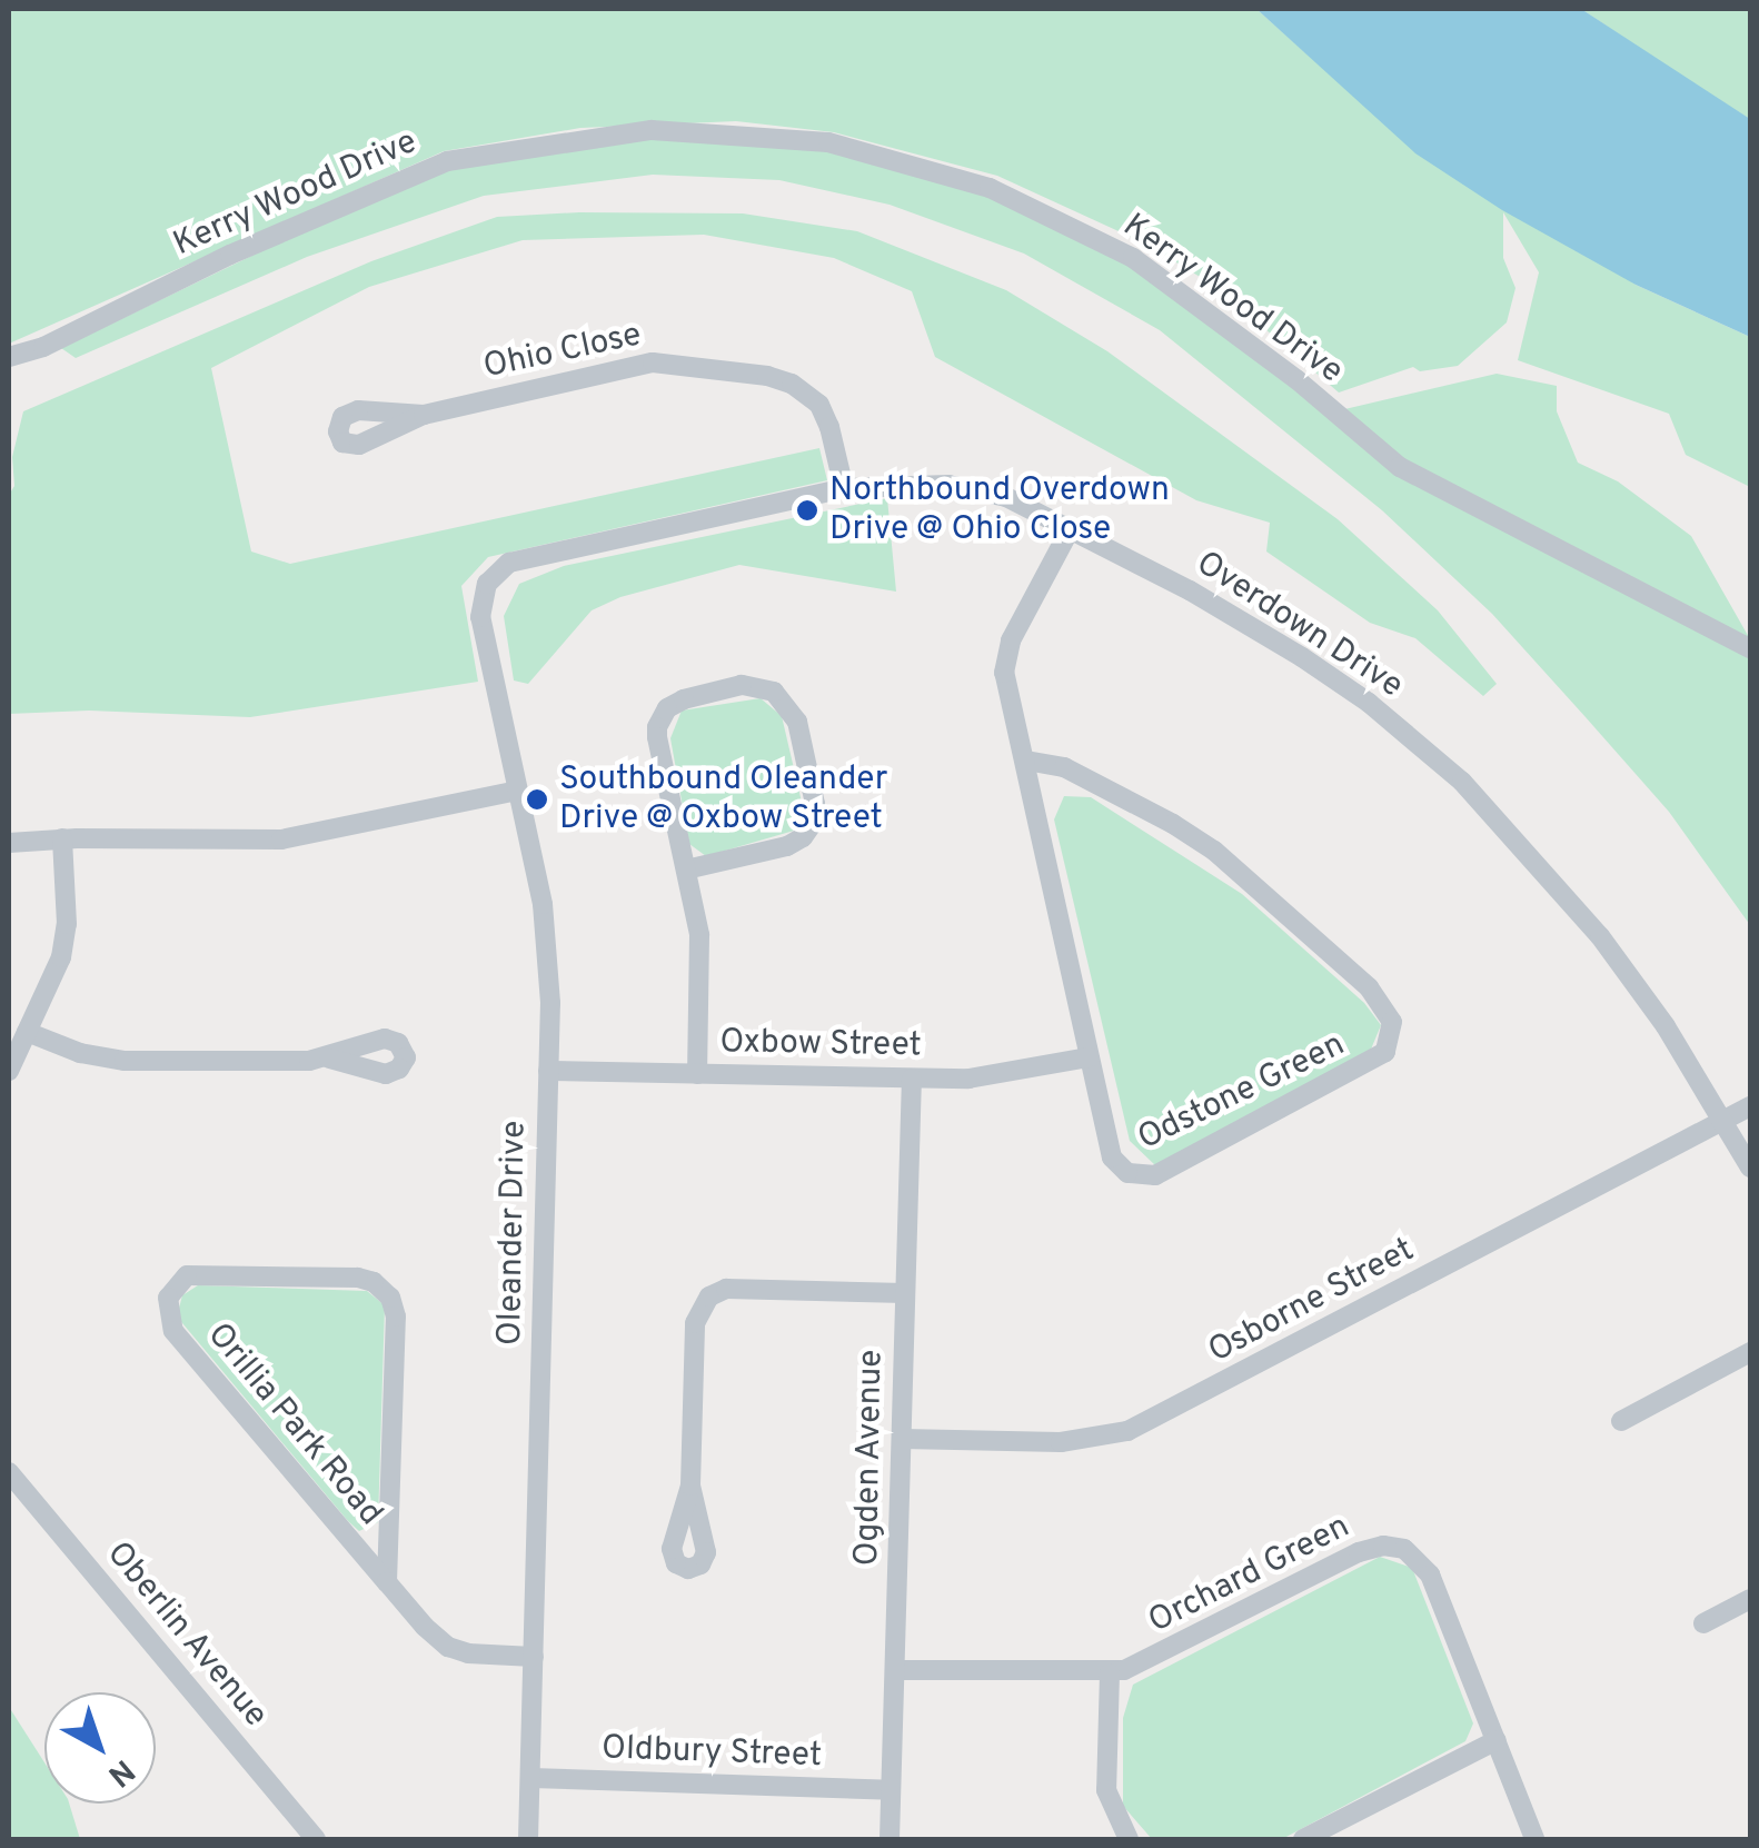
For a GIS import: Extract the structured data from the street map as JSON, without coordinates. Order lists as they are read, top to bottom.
{
  "streets": {
    "street": [
      "Kerry Wood Drive",
      "Ohio Close",
      "Overdown Drive",
      "Oxbow Street",
      "Odstone Green",
      "Oleander Drive",
      "Osborne Street",
      "Orillia Park Road",
      "Ogden Avenue",
      "Orchard Green",
      "Oberlin Avenue",
      "Oldbury Street"
    ]
  },
  "crossings": [
    ["Ohio Close", "Overdown Drive"],
    ["Overdown Drive", "Odstone Green"],
    ["Overdown Drive", "Oleander Drive"],
    ["Overdown Drive", "Osborne Street"],
    ["Oxbow Street", "Odstone Green"],
    ["Oxbow Street", "Oleander Drive"],
    ["Oxbow Street", "Ogden Avenue"],
    ["Oleander Drive", "Orillia Park Road"],
    ["Oleander Drive", "Oldbury Street"],
    ["Osborne Street", "Ogden Avenue"],
    ["Ogden Avenue", "Orchard Green"],
    ["Ogden Avenue", "Oldbury Street"]
  ],
  "places": ["Northbound Overdown Drive @ Ohio Close", "Southbound Oleander Drive @ Oxbow Street"],
  "north": "bottom right"
}
